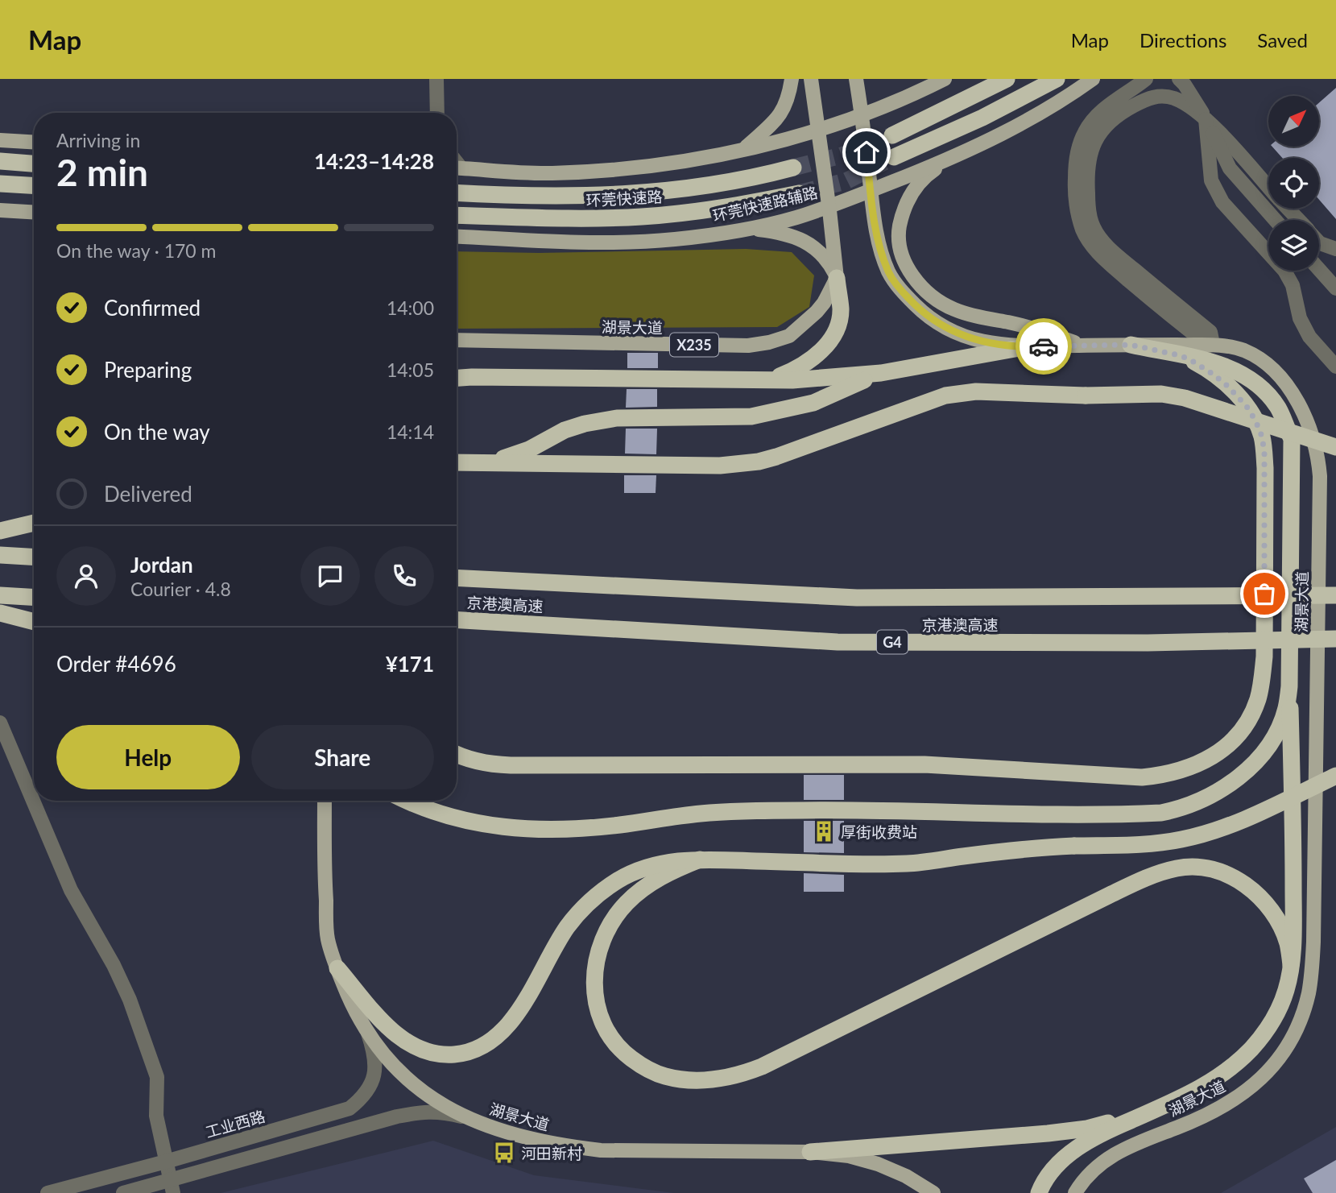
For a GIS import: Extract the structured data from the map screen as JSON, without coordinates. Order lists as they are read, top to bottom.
{
  "streets": {
    "highway": ["环莞快速路", "京港澳高速", "G4"],
    "main road": ["环莞快速路辅路", "湖景大道", "X235"],
    "street": ["工业西路"]
  },
  "crossings": [
    ["环莞快速路辅路", "湖景大道"],
    ["湖景大道", "工业西路"]
  ],
  "places": {
    "building": ["厚街收费站"],
    "bus stop": ["河田新村"]
  },
  "north": "top right",
  "page": {
    "header": "Map",
    "nav": ["Map", "Directions", "Saved"],
    "heading": ["2 min", "Arriving in", "14:23–14:28"],
    "panel": [
      "Jordan",
      "Courier · 4.8",
      "Order #4696",
      "¥171"
    ],
    "bar": "On the way · 170 m",
    "list": [
      ["Confirmed", "14:00"],
      ["Preparing", "14:05"],
      ["On the way", "14:14"],
      "Delivered"
    ],
    "buttons": ["Help", "Share"]
  }
}
